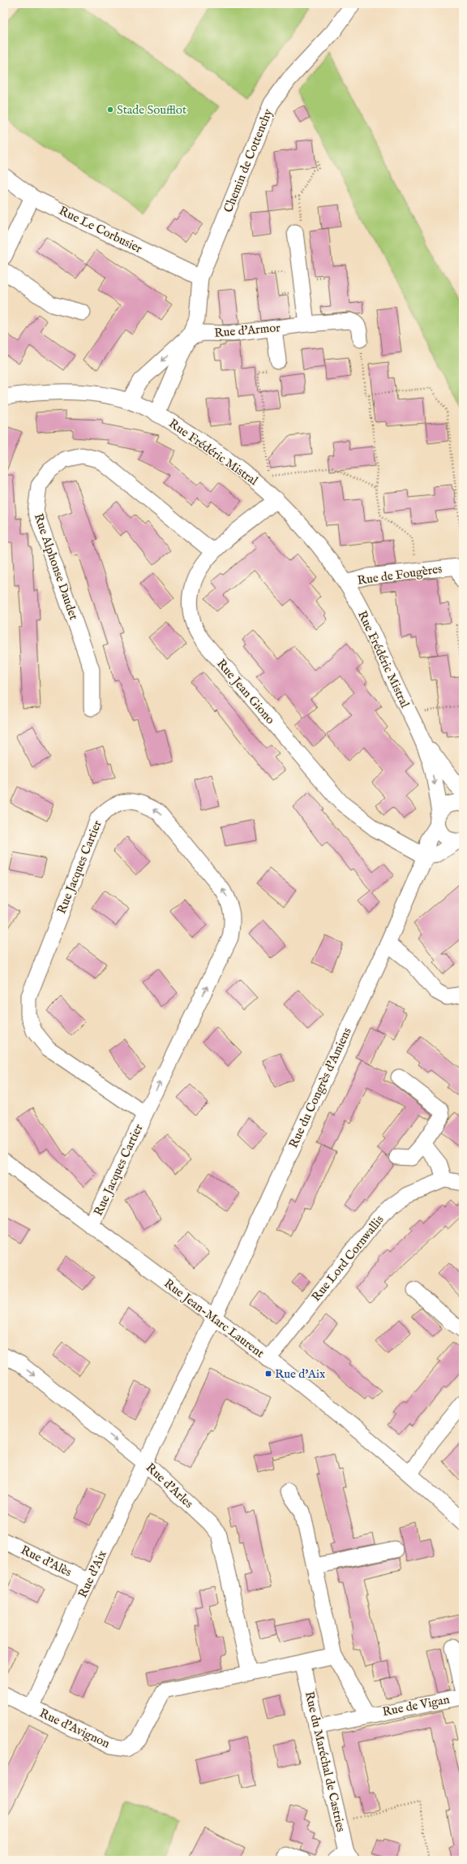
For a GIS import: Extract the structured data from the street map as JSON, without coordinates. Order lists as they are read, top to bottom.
{
  "streets": {
    "street": [
      "Chemin de Cottenchy",
      "Rue Le Corbusier",
      "Rue d'Armor",
      "Rue Frédéric Mistral",
      "Rue Alphonse Daudet",
      "Rue de Fougères",
      "Rue Jean Giono",
      "Rue Jacques Cartier",
      "Rue du Congrès d'Amiens",
      "Rue Lord Cornwallis",
      "Rue Jean-Marc Laurent",
      "Rue d'Arles",
      "Rue d'Alès",
      "Rue d'Aix",
      "Rue de Vigan",
      "Rue d'Avignon",
      "Rue du Maréchal de Castries"
    ]
  },
  "crossings": [
    ["Chemin de Cottenchy", "Rue Le Corbusier"],
    ["Chemin de Cottenchy", "Rue d'Armor"],
    ["Chemin de Cottenchy", "Rue Frédéric Mistral"],
    ["Rue Frédéric Mistral", "Rue de Fougères"],
    ["Rue Frédéric Mistral", "Rue Jean Giono"],
    ["Rue Frédéric Mistral", "Rue du Congrès d'Amiens"],
    ["Rue Alphonse Daudet", "Rue Jean Giono"],
    ["Rue Jean Giono", "Rue du Congrès d'Amiens"],
    ["Rue Jacques Cartier", "Rue Jean-Marc Laurent"],
    ["Rue du Congrès d'Amiens", "Rue Jean-Marc Laurent"],
    ["Rue du Congrès d'Amiens", "Rue d'Aix"],
    ["Rue Lord Cornwallis", "Rue Jean-Marc Laurent"],
    ["Rue Jean-Marc Laurent", "Rue d'Aix"],
    ["Rue d'Arles", "Rue d'Aix"],
    ["Rue d'Arles", "Rue d'Avignon"],
    ["Rue d'Alès", "Rue d'Aix"],
    ["Rue d'Aix", "Rue d'Avignon"],
    ["Rue de Vigan", "Rue du Maréchal de Castries"]
  ],
  "one_way": ["Rue d'Arles"],
  "places": {
    "other": ["Stade Soufflot"],
    "transit": ["Rue d'Aix"]
  }
}
